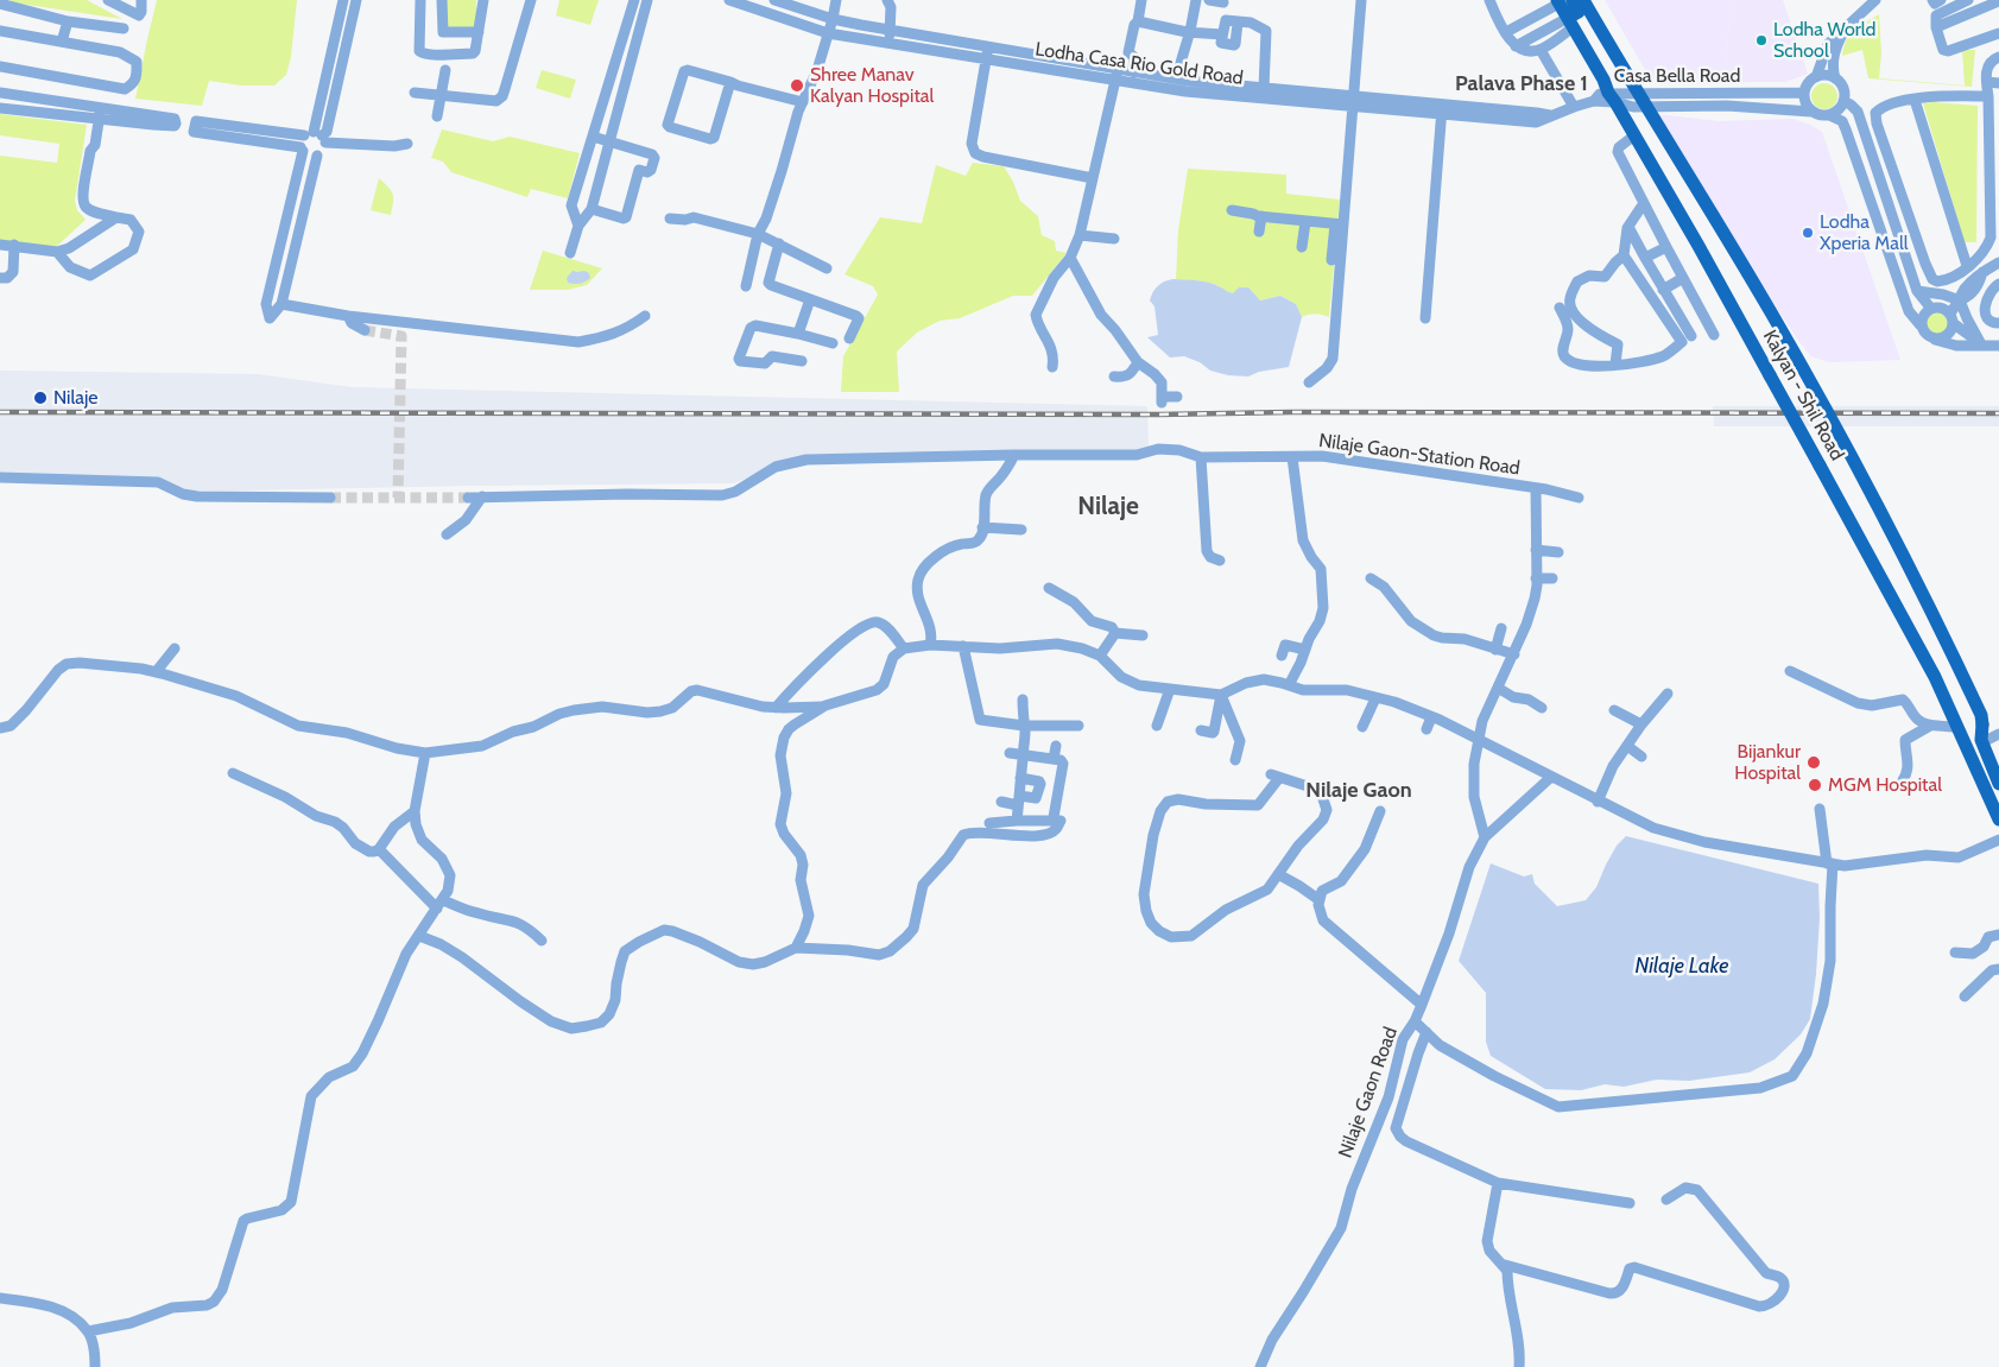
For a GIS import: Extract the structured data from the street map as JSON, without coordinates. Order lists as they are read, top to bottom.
{
  "streets": {
    "main road": ["Kalyan - Shil Road"],
    "street": [
      "Lodha Casa Rio Gold Road",
      "Casa Bella Road",
      "Nilaje Gaon-Station Road",
      "Nilaje Gaon Road"
    ]
  },
  "crossings": [
    ["Lodha Casa Rio Gold Road", "Casa Bella Road"],
    ["Casa Bella Road", "Kalyan - Shil Road"]
  ],
  "districts": ["Palava Phase 1", "Nilaje", "Nilaje Gaon"],
  "water": ["Nilaje Lake"],
  "places": [
    "Lodha World School",
    "Shree Manav Kalyan Hospital",
    "Lodha Xperia Mall",
    "Nilaje",
    "Bijankur Hospital",
    "MGM Hospital"
  ]
}
